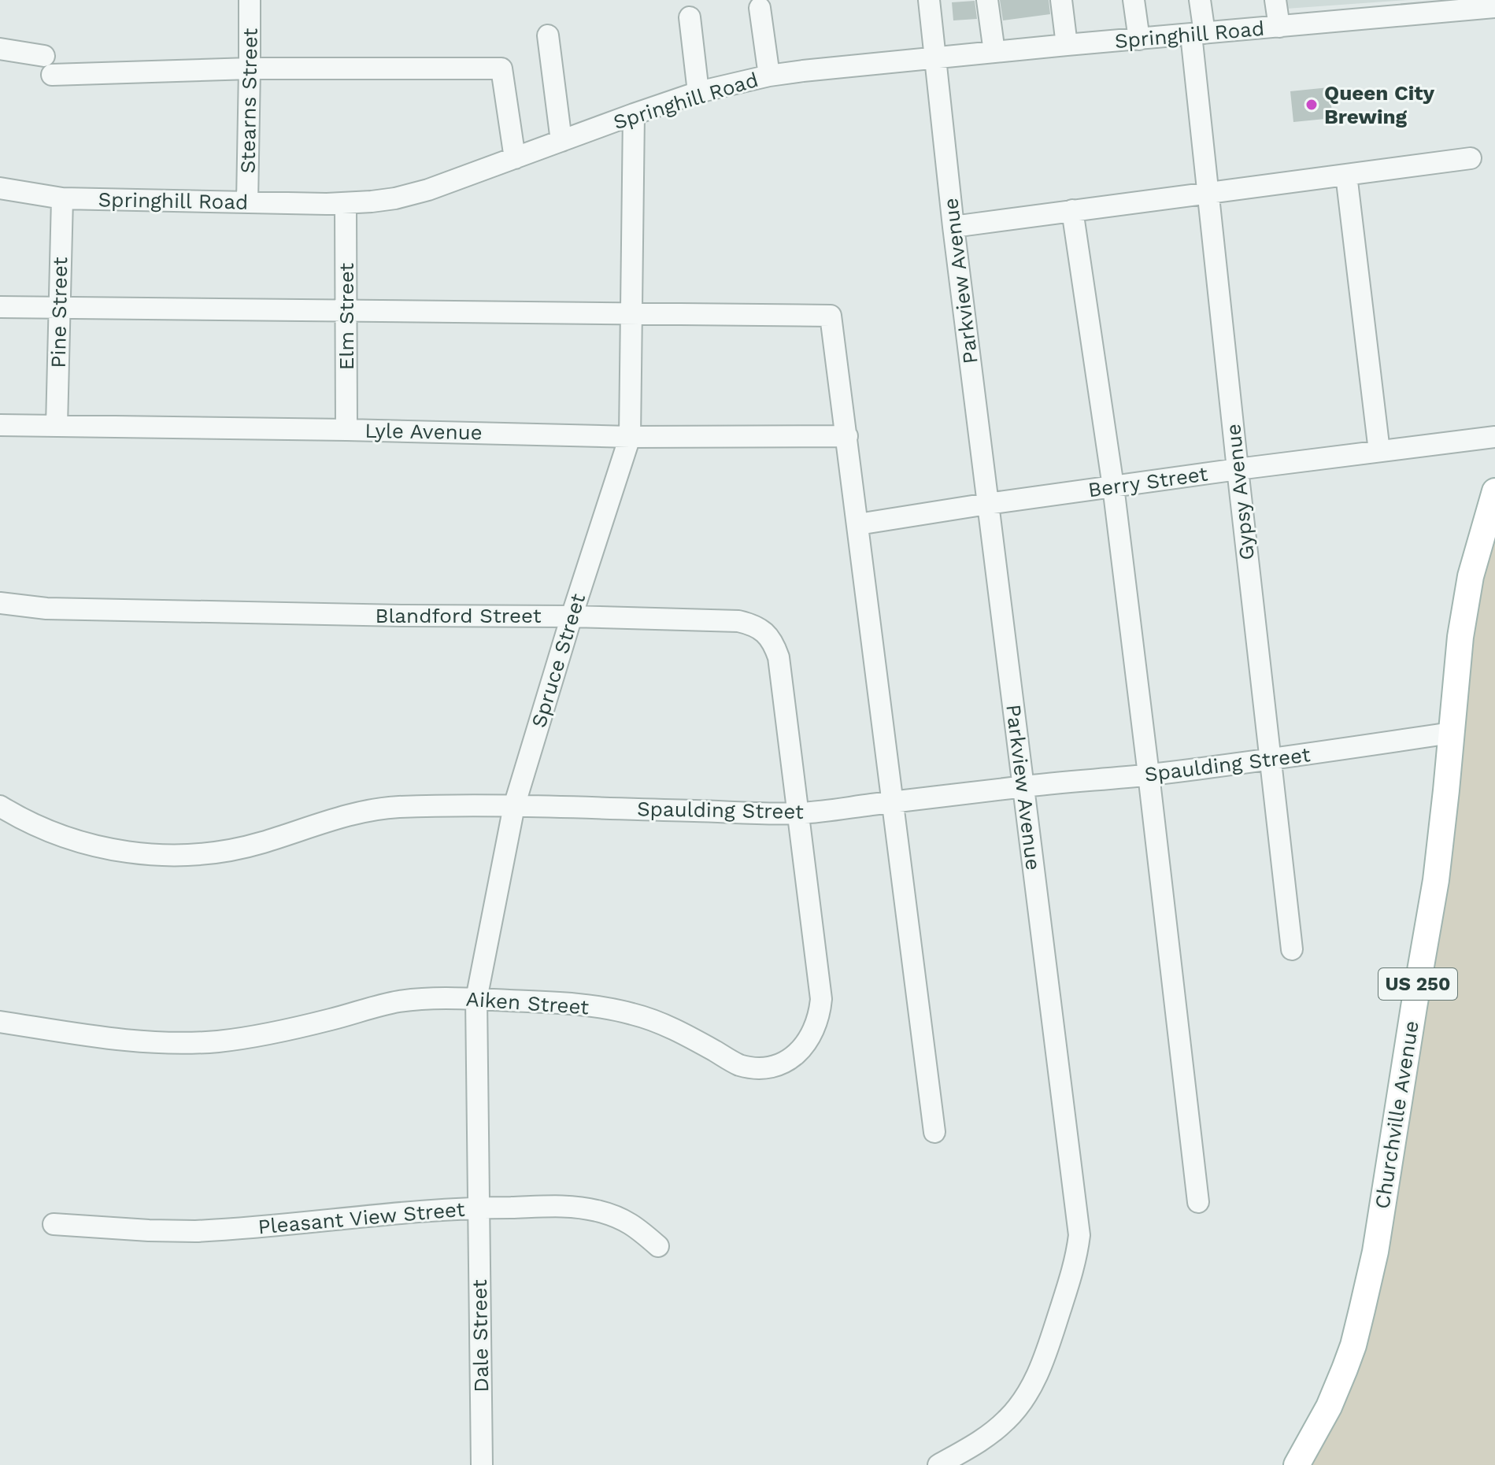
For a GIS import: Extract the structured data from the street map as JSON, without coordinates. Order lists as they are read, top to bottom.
{
  "streets": {
    "main road": ["US 250", "Churchville Avenue"],
    "street": [
      "Springhill Road",
      "Stearns Street",
      "Parkview Avenue",
      "Pine Street",
      "Elm Street",
      "Lyle Avenue",
      "Berry Street",
      "Gypsy Avenue",
      "Blandford Street",
      "Spruce Street",
      "Spaulding Street",
      "Aiken Street",
      "Pleasant View Street",
      "Dale Street"
    ]
  },
  "crossings": [
    ["Springhill Road", "Stearns Street"],
    ["Springhill Road", "Parkview Avenue"],
    ["Springhill Road", "Pine Street"],
    ["Springhill Road", "Elm Street"],
    ["Springhill Road", "Gypsy Avenue"],
    ["Springhill Road", "Spruce Street"],
    ["Parkview Avenue", "Berry Street"],
    ["Parkview Avenue", "Spaulding Street"],
    ["Pine Street", "Lyle Avenue"],
    ["Elm Street", "Lyle Avenue"],
    ["Lyle Avenue", "Spruce Street"],
    ["Berry Street", "Gypsy Avenue"],
    ["Gypsy Avenue", "Spaulding Street"],
    ["Blandford Street", "Spruce Street"],
    ["Blandford Street", "Spaulding Street"],
    ["Blandford Street", "Aiken Street"],
    ["Spruce Street", "Spaulding Street"],
    ["Spruce Street", "Aiken Street"],
    ["Spruce Street", "Pleasant View Street"],
    ["Spruce Street", "Dale Street"],
    ["Spaulding Street", "Aiken Street"],
    ["Spaulding Street", "Churchville Avenue"],
    ["Pleasant View Street", "Dale Street"]
  ],
  "places": ["Queen City Brewing"]
}
